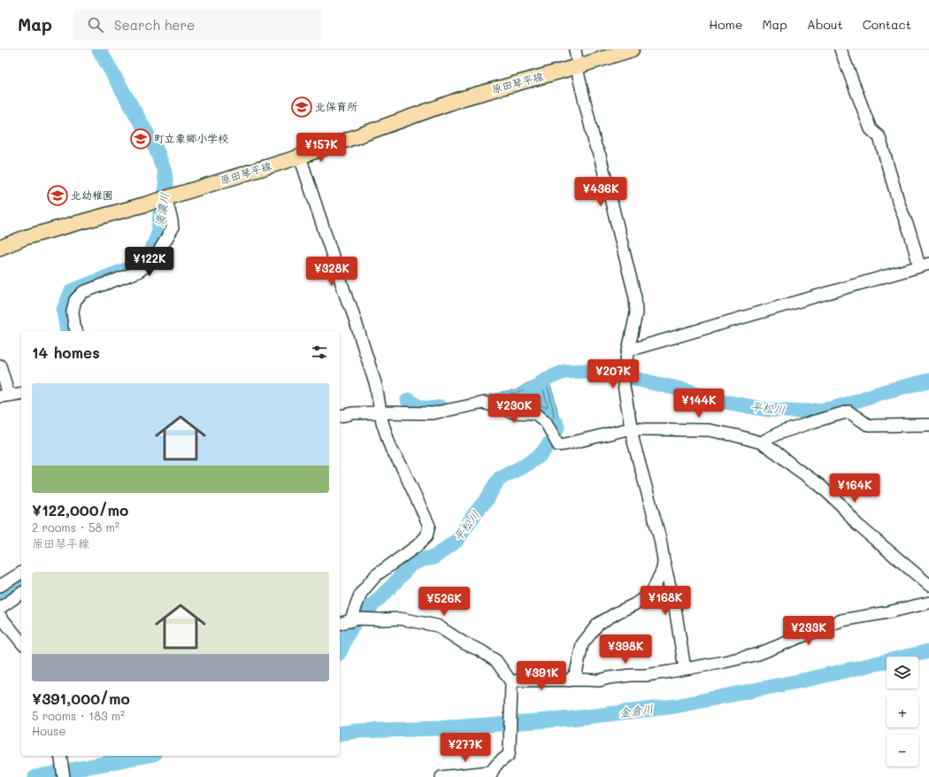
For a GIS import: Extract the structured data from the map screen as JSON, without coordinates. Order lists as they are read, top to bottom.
{
  "streets": {
    "main road": ["原田琴平線"]
  },
  "water": ["満濃川", "平松川", "金倉川"],
  "places": {
    "school or university": ["北保育所", "町立象郷小学校", "北幼稚園"]
  },
  "page": {
    "header": "Map",
    "search": "Search here",
    "nav": [
      "Home",
      "Map",
      "About",
      "Contact"
    ],
    "price": [
      "¥157K",
      "¥436K",
      "¥122K",
      "¥328K",
      "¥207K",
      "¥144K",
      "¥230K",
      "¥164K",
      "¥168K",
      "¥526K",
      "¥233K",
      "¥398K",
      "¥391K",
      "¥277K"
    ],
    "heading": "14 homes",
    "list": [
      {
        "name": "¥122,000/mo",
        "note": "2 rooms · 58 m² · 原田琴平線"
      },
      {
        "name": "¥391,000/mo",
        "note": "5 rooms · 183 m² · House"
      }
    ],
    "map_buttons": ["+", "−"]
  }
}
